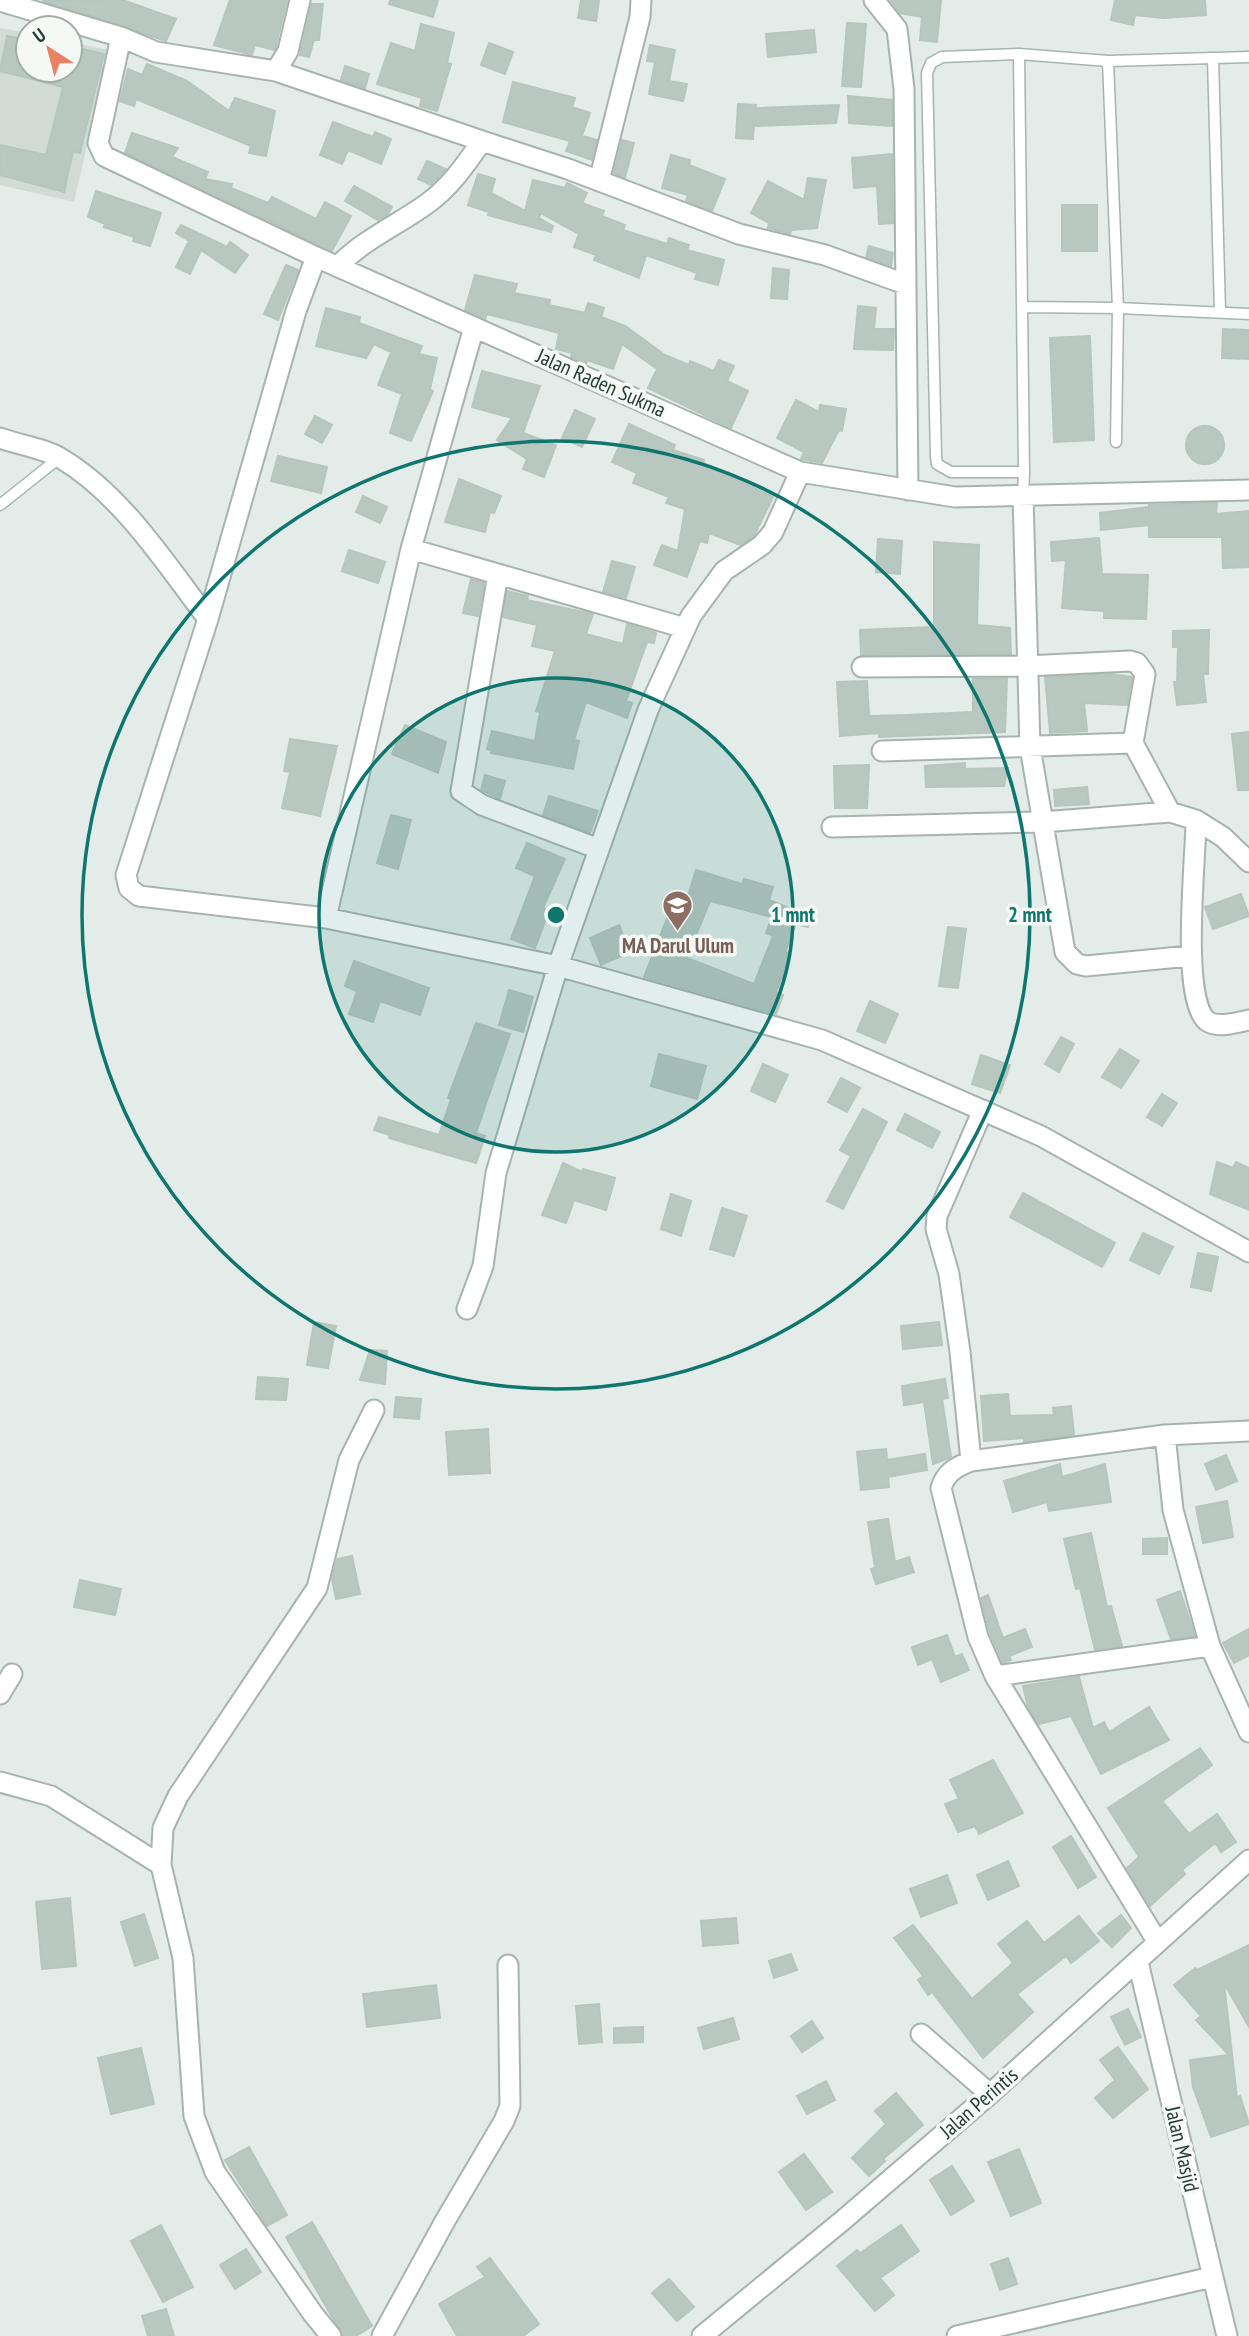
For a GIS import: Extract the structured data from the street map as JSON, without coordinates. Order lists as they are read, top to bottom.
{
  "streets": {
    "street": ["Jalan Raden Sukma", "Jalan Perintis", "Jalan Masjid"]
  },
  "crossings": [
    ["Jalan Perintis", "Jalan Masjid"]
  ],
  "places": {
    "school or university": ["MA Darul Ulum"]
  },
  "north": "top left",
  "rings": ["1 mnt", "2 mnt"]
}
